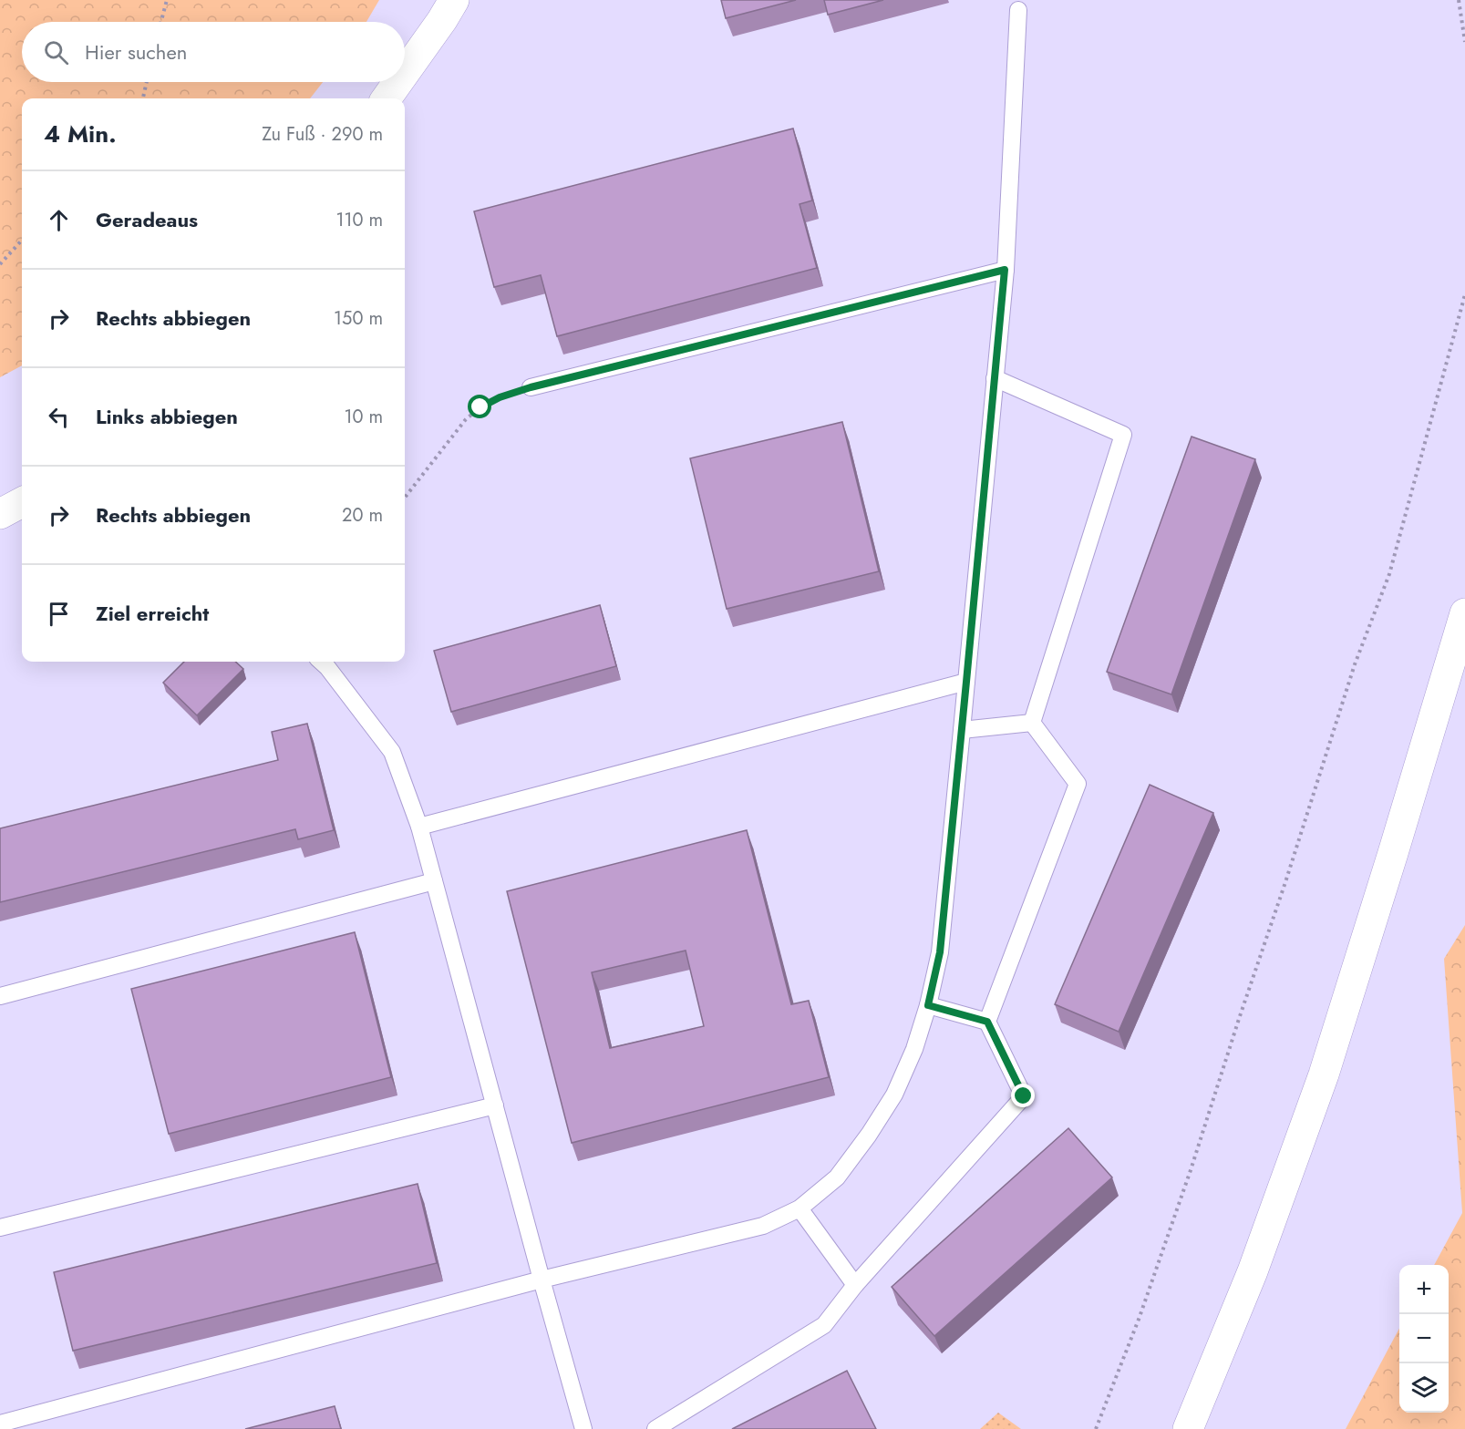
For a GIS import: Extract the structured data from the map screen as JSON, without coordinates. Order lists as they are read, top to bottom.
{
  "page": {
    "search": "Hier suchen",
    "heading": ["4 Min.", "Zu Fuß · 290 m"],
    "list": [
      ["Geradeaus", "110 m"],
      ["Rechts abbiegen", "150 m"],
      ["Links abbiegen", "10 m"],
      ["Rechts abbiegen", "20 m"],
      "Ziel erreicht"
    ],
    "map_buttons": ["+", "−"]
  }
}
